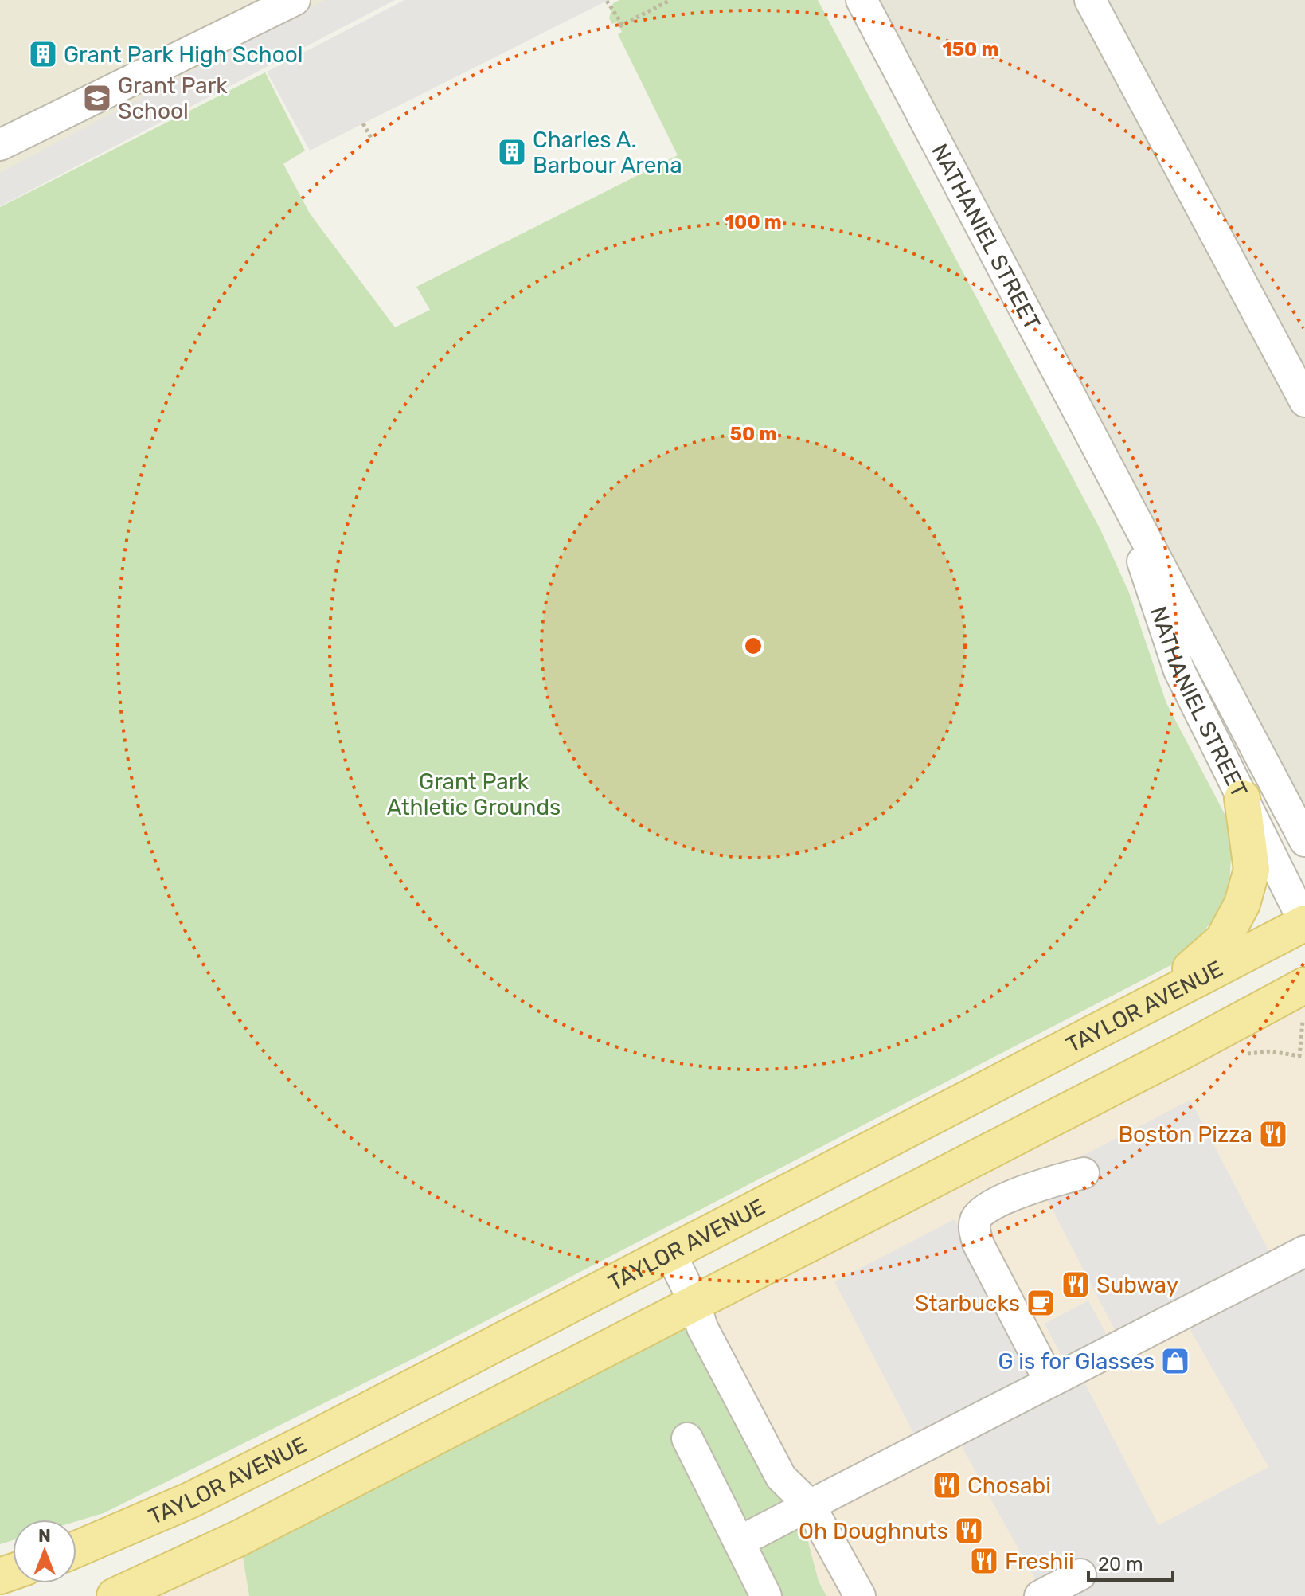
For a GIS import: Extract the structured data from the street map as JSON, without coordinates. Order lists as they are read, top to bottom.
{
  "streets": {
    "main road": ["TAYLOR AVENUE"],
    "street": ["NATHANIEL STREET"]
  },
  "crossings": [
    ["NATHANIEL STREET", "TAYLOR AVENUE"]
  ],
  "parks": ["Grant Park Athletic Grounds"],
  "places": {
    "building": ["Grant Park High School", "Charles A. Barbour Arena"],
    "school or university": ["Grant Park School"],
    "restaurant": [
      "Boston Pizza",
      "Subway",
      "Chosabi",
      "Oh Doughnuts",
      "Freshii"
    ],
    "cafe": ["Starbucks"],
    "shop": ["G is for Glasses"]
  },
  "scale_bar": "20 m",
  "north": "top",
  "rings": ["150 m", "100 m", "50 m"]
}
